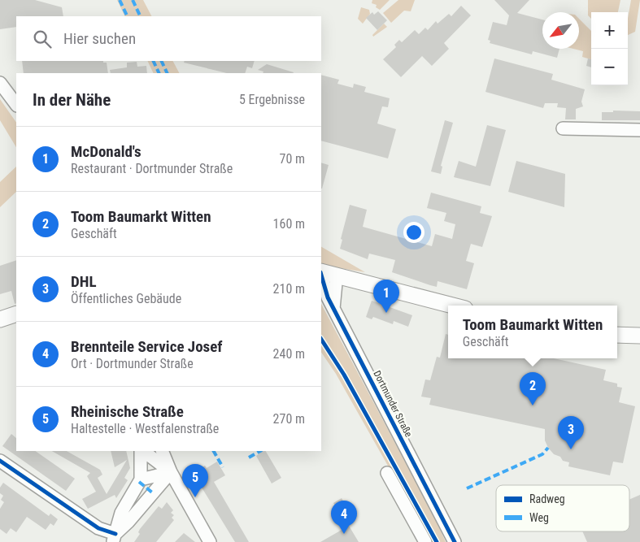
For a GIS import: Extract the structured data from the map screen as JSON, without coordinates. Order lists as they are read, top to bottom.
{
  "streets": {
    "main road": ["Dortmunder Straße"]
  },
  "legend": ["Radweg", "Weg"],
  "north": "bottom left",
  "page": {
    "map_buttons": ["+", "−"],
    "search": "Hier suchen",
    "heading": ["In der Nähe", "5 Ergebnisse"],
    "list": [
      {
        "mark": "1",
        "name": "McDonald's",
        "note": "Restaurant · Dortmunder Straße",
        "value": "70 m"
      },
      {
        "mark": "2",
        "name": "Toom Baumarkt Witten",
        "note": "Geschäft",
        "value": "160 m"
      },
      {
        "mark": "3",
        "name": "DHL",
        "note": "Öffentliches Gebäude",
        "value": "210 m"
      },
      {
        "mark": "4",
        "name": "Brennteile Service Josef",
        "note": "Ort · Dortmunder Straße",
        "value": "240 m"
      },
      {
        "mark": "5",
        "name": "Rheinische Straße",
        "note": "Haltestelle · Westfalenstraße",
        "value": "270 m"
      }
    ],
    "pins": [
      "1",
      "2",
      "3",
      "5",
      "4"
    ],
    "popup": ["Toom Baumarkt Witten", "Geschäft"]
  }
}
